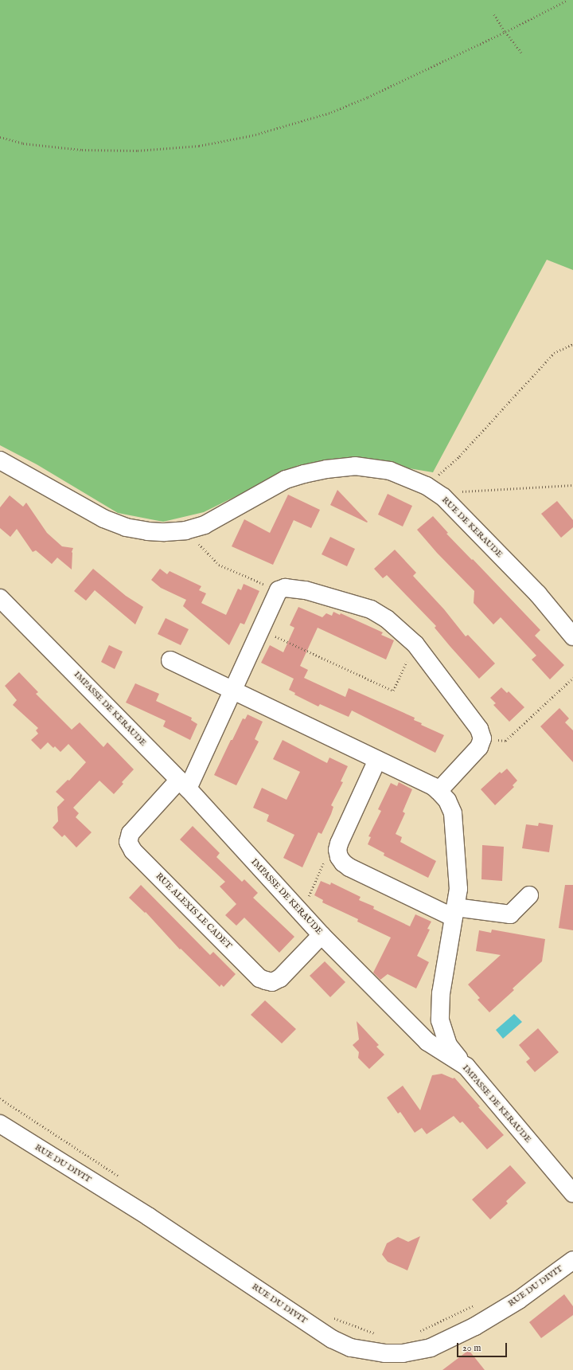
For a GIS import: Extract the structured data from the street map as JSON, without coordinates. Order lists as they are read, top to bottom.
{
  "streets": {
    "street": [
      "RUE DE KERAUDE",
      "IMPASSE DE KERAUDE",
      "RUE ALEXIS LE CADET",
      "RUE DU DIVIT"
    ]
  },
  "crossings": [
    ["IMPASSE DE KERAUDE", "RUE ALEXIS LE CADET"]
  ],
  "scale_bar": "20 m"
}
